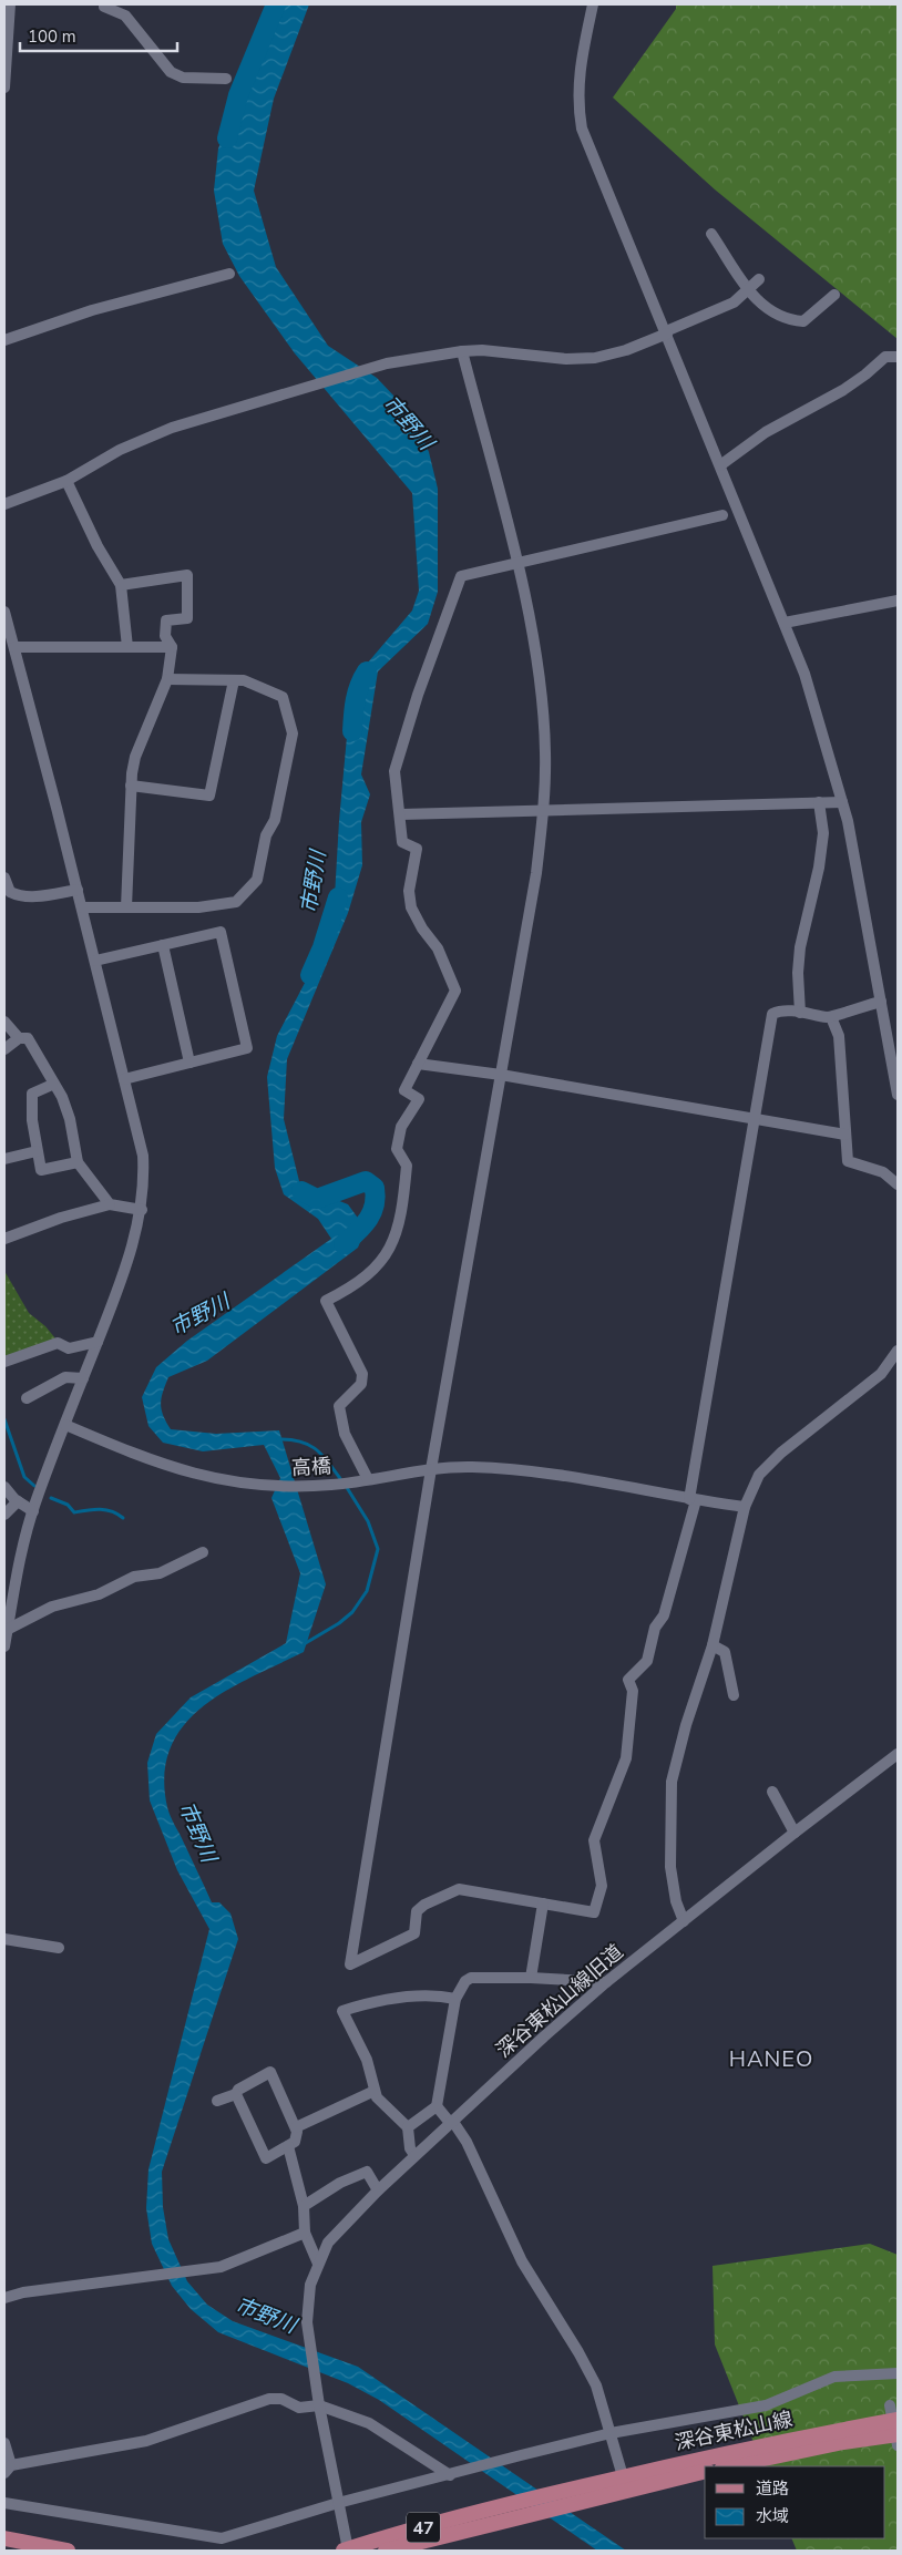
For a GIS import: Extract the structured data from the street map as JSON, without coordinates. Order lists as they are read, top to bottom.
{
  "streets": {
    "main road": ["深谷東松山線", "47"],
    "street": ["高橋", "深谷東松山線旧道"]
  },
  "crossings": [
    ["深谷東松山線", "47"]
  ],
  "districts": ["HANEO"],
  "water": ["市野川"],
  "legend": ["道路", "水域"],
  "scale_bar": "100 m"
}
